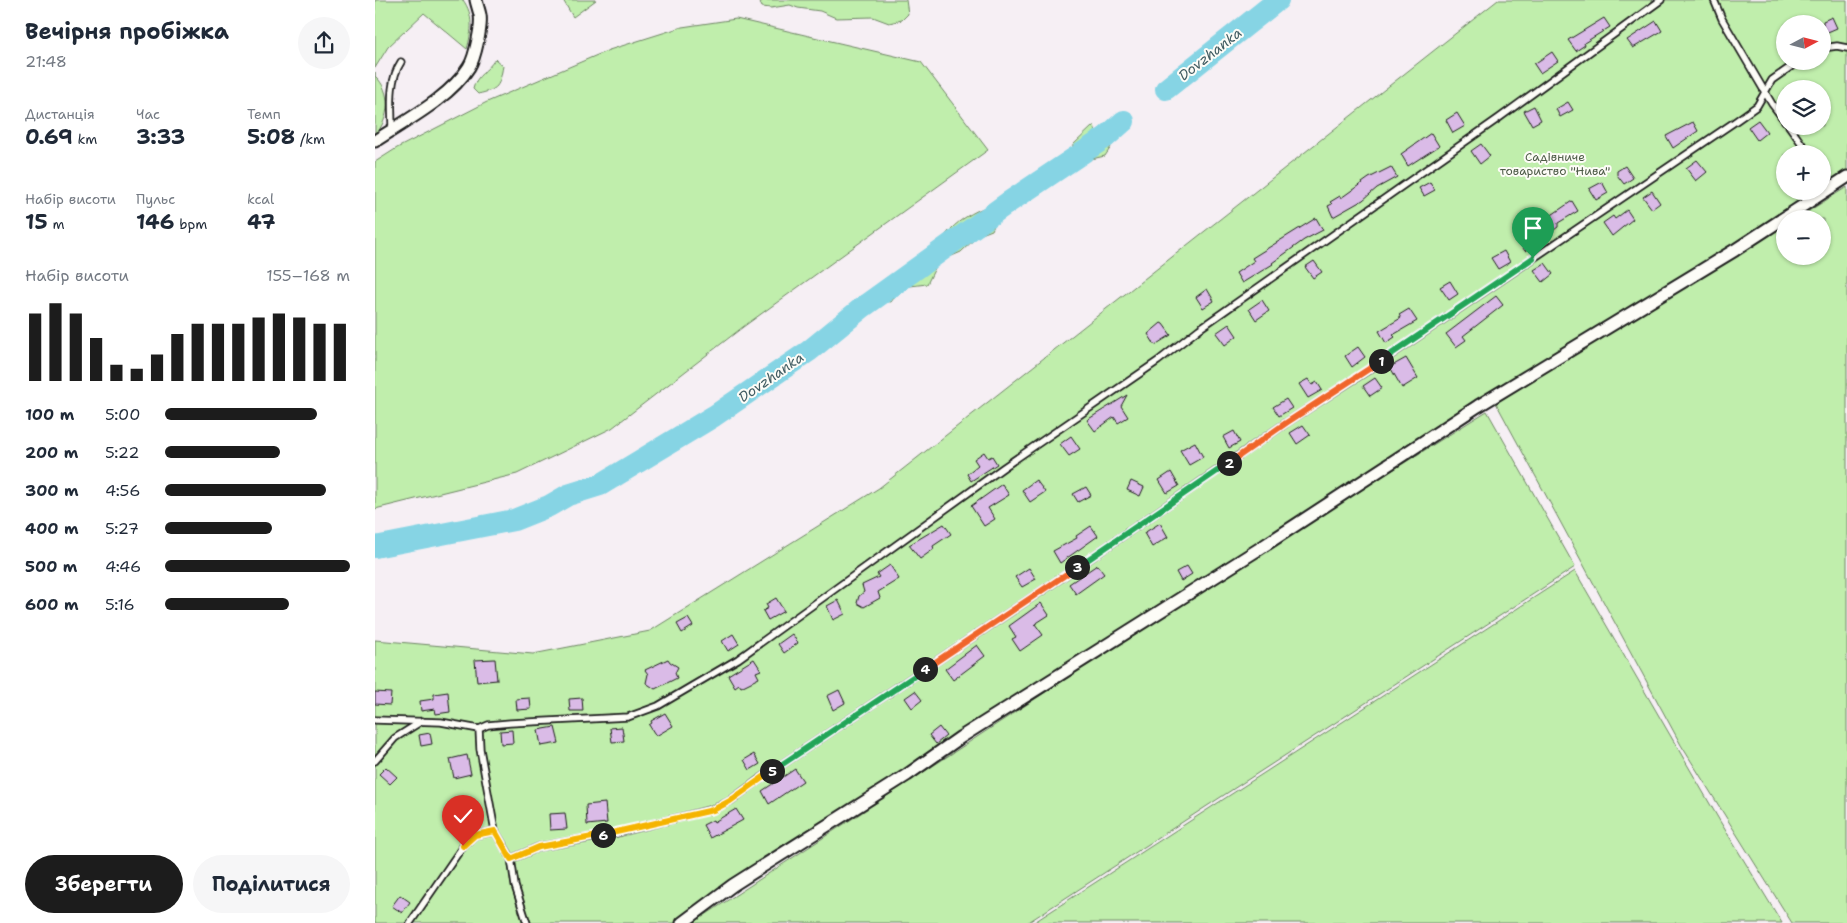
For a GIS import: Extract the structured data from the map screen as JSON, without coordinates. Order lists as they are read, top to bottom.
{
  "water": ["Dovzhanka"],
  "parks": ["Садівниче товариство \"Нива\""],
  "north": "right",
  "page": {
    "heading": ["Вечірня пробіжка", "21:48"],
    "map_buttons": ["+", "−"],
    "stats": [
      ["Дистанція", "0.69 km"],
      ["Час", "3:33"],
      ["Темп", "5:08 /km"],
      ["Набір висоти", "15 m"],
      ["Пульс", "146 bpm"],
      ["kcal", "47"]
    ],
    "chart": ["Набір висоти", "155–168 m"],
    "pins": [
      "1",
      "2",
      "3",
      "4",
      "5",
      "6"
    ],
    "list": [
      {
        "name": "100 m",
        "note": "5:00"
      },
      {
        "name": "200 m",
        "note": "5:22"
      },
      {
        "name": "300 m",
        "note": "4:56"
      },
      {
        "name": "400 m",
        "note": "5:27"
      },
      {
        "name": "500 m",
        "note": "4:46"
      },
      {
        "name": "600 m",
        "note": "5:16"
      }
    ],
    "buttons": ["Зберегти", "Поділитися"]
  }
}
